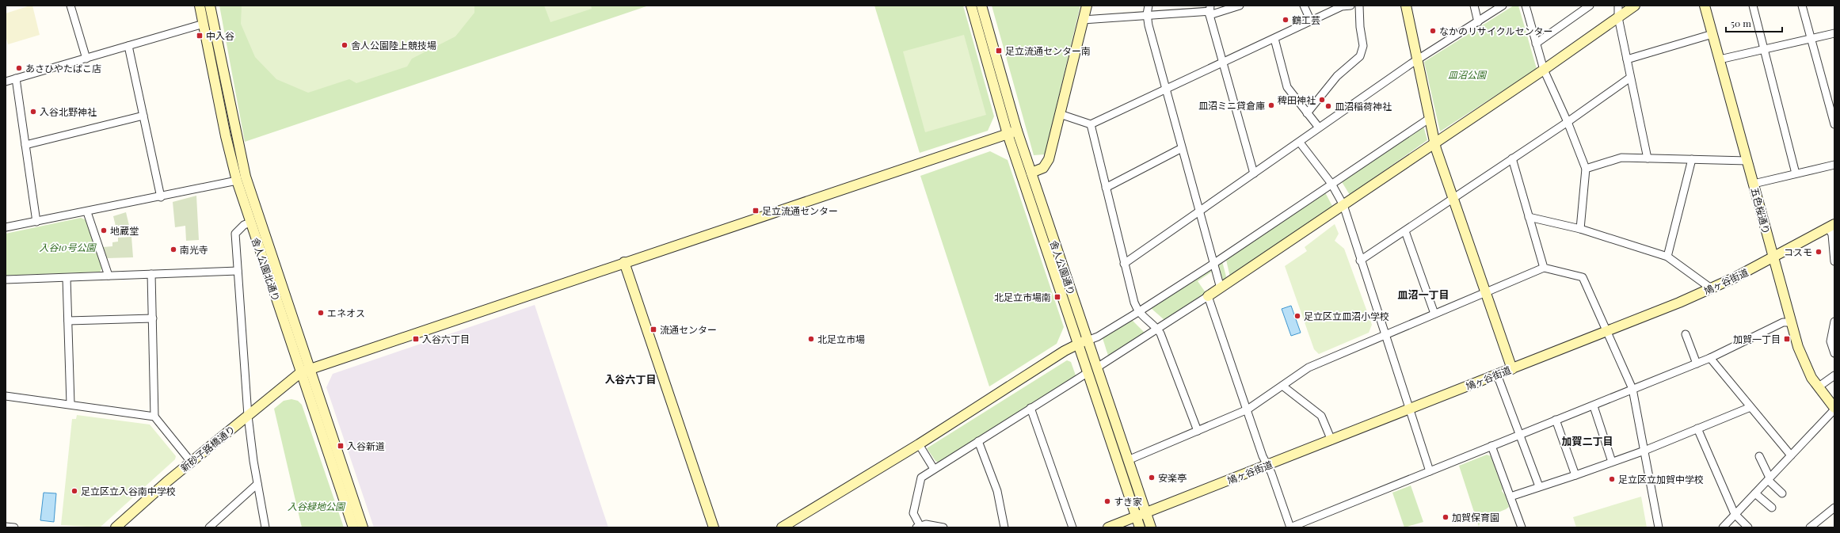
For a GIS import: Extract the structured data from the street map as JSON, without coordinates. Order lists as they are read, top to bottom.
{
  "streets": {
    "street": [
      "五色桜通り",
      "舎人公園通り",
      "舎人公園北通り",
      "鳩ヶ谷街道",
      "新砂子路橋通り"
    ]
  },
  "crossings": [
    ["五色桜通り", "鳩ヶ谷街道"],
    ["舎人公園通り", "鳩ヶ谷街道"],
    ["舎人公園北通り", "新砂子路橋通り"]
  ],
  "districts": ["皿沼一丁目", "入谷六丁目", "加賀二丁目"],
  "parks": ["皿沼公園", "入谷10号公園", "入谷緑地公園"],
  "places": {
    "other": [
      "鶴工芸",
      "なかのリサイクルセンター",
      "舎人公園陸上競技場",
      "あさひやたばこ店",
      "稗田神社",
      "皿沼ミニ貸倉庫",
      "皿沼稲荷神社",
      "入谷北野神社",
      "地蔵堂",
      "南光寺",
      "コスモ",
      "エネオス",
      "足立区立皿沼小学校",
      "北足立市場",
      "安楽亭",
      "足立区立加賀中学校",
      "足立区立入谷南中学校",
      "すき家",
      "加賀保育園"
    ],
    "transit": [
      "中入谷",
      "足立流通センター南",
      "足立流通センター",
      "北足立市場南",
      "流通センター",
      "入谷六丁目",
      "加賀一丁目",
      "入谷新道"
    ]
  },
  "scale_bar": "50 m"
}
